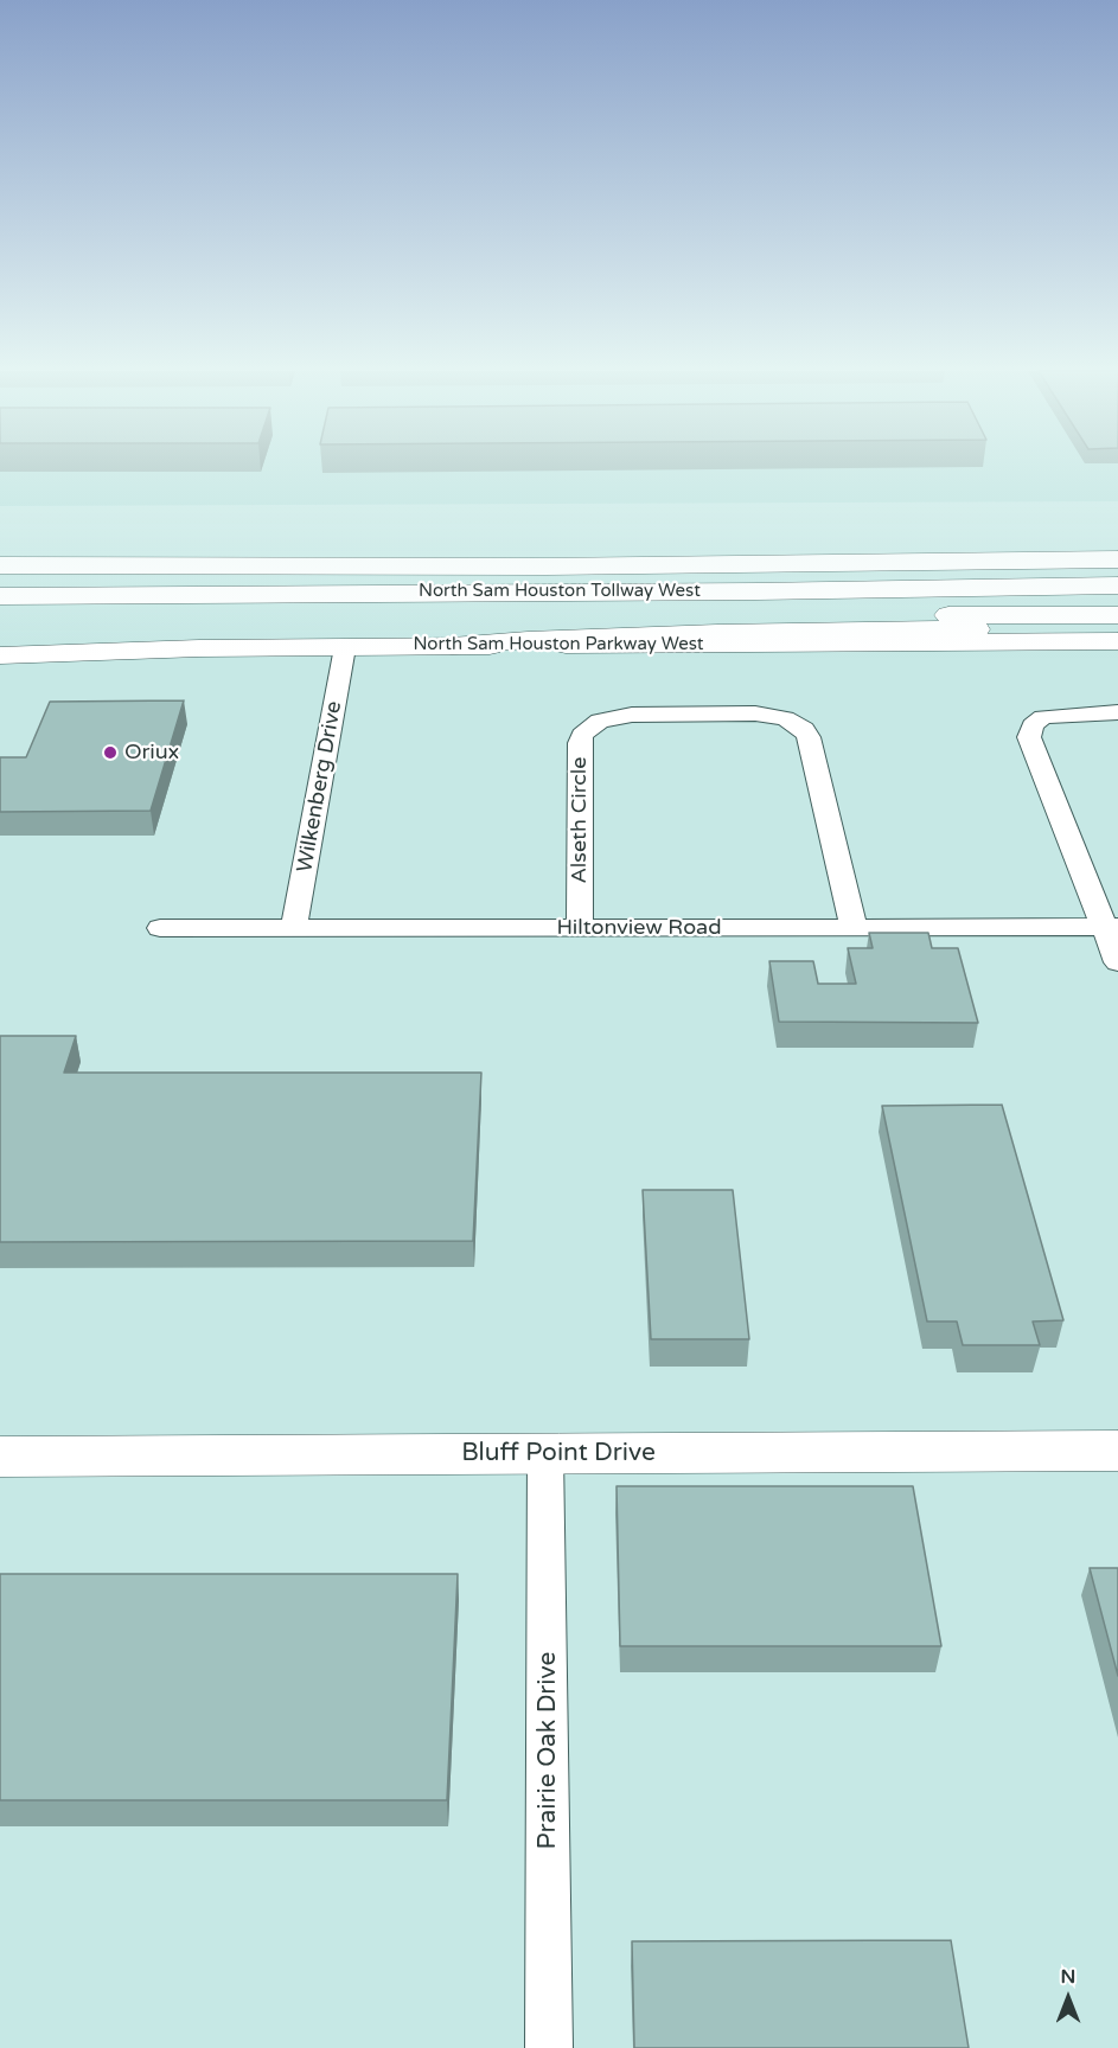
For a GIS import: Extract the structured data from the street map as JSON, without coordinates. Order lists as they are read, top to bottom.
{
  "streets": {
    "main road": ["North Sam Houston Tollway West", "North Sam Houston Parkway West", "Bluff Point Drive"],
    "street": [
      "Wilkenberg Drive",
      "Alseth Circle",
      "Hiltonview Road",
      "Prairie Oak Drive"
    ]
  },
  "crossings": [
    ["North Sam Houston Parkway West", "Wilkenberg Drive"],
    ["Wilkenberg Drive", "Hiltonview Road"],
    ["Alseth Circle", "Hiltonview Road"],
    ["Bluff Point Drive", "Prairie Oak Drive"]
  ],
  "places": ["Oriux"],
  "north": "top"
}
